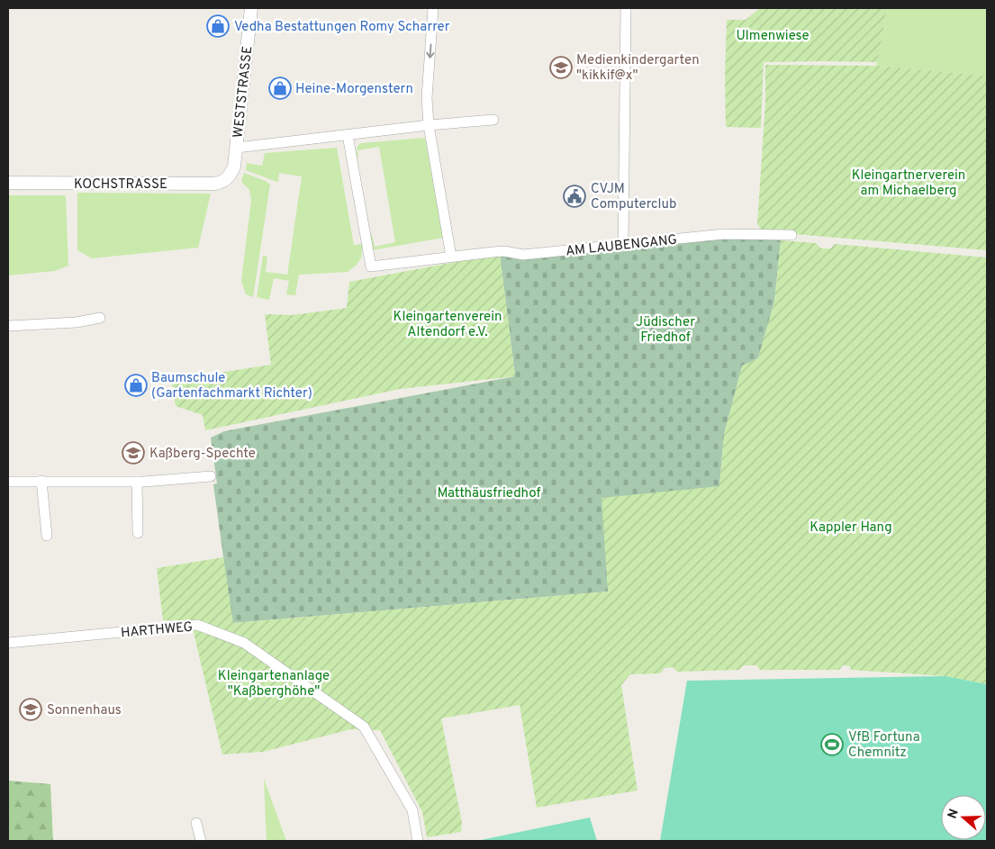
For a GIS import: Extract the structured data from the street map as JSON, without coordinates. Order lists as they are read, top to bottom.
{
  "streets": {
    "street": [
      "WESTSTRASSE",
      "KOCHSTRASSE",
      "AM LAUBENGANG",
      "HARTHWEG"
    ]
  },
  "crossings": [
    ["WESTSTRASSE", "KOCHSTRASSE"]
  ],
  "parks": [
    "Ulmenwiese",
    "Kleingartnerverein am Michaelberg",
    "Kleingartenverein Altendorf e.V.",
    "Jüdischer Friedhof",
    "Matthäusfriedhof",
    "Kappler Hang",
    "Kleingartenanlage \"Kaßberghöhe\""
  ],
  "places": {
    "shop": ["Vedha Bestattungen Romy Scharrer", "Heine-Morgenstern", "Baumschule (Gartenfachmarkt Richter)"],
    "school or university": ["Medienkindergarten \"kikkif@x\"", "Kaßberg-Spechte", "Sonnenhaus"],
    "public building": ["CVJM Computerclub"],
    "sports": ["VfB Fortuna Chemnitz"]
  },
  "north": "left"
}
